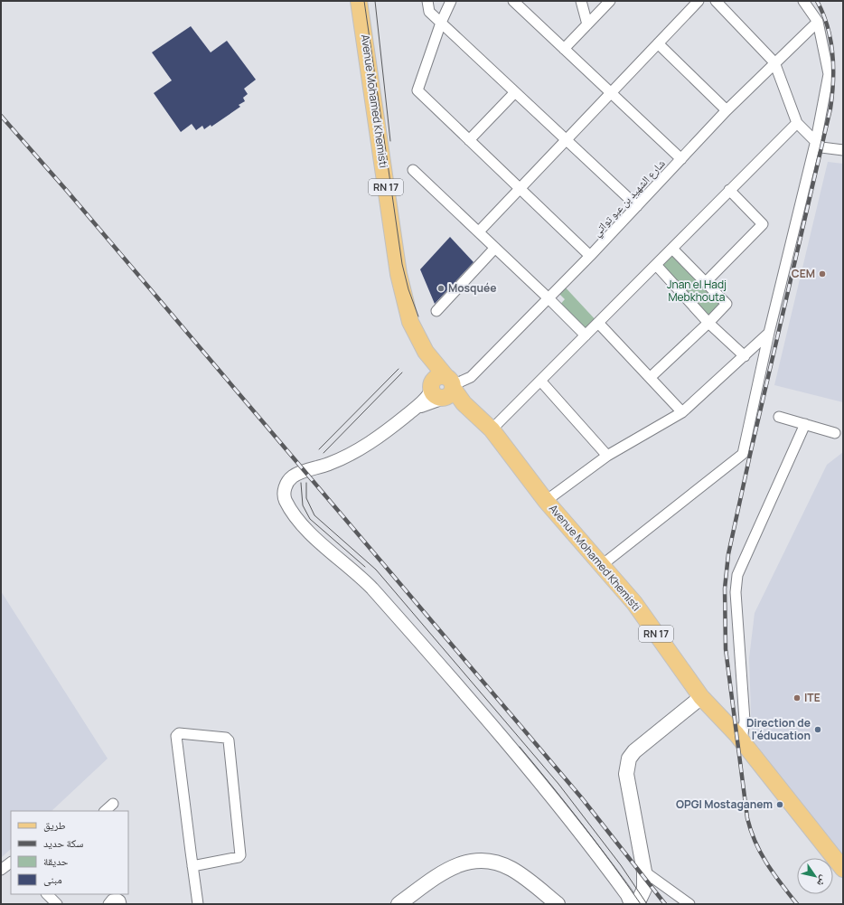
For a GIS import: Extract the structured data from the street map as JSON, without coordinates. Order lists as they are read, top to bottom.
{
  "streets": {
    "main road": ["Avenue Mohamed Khemisti", "RN 17"],
    "street": ["شارع الشهيد بن عبو تواتي"]
  },
  "crossings": [
    ["Avenue Mohamed Khemisti", "شارع الشهيد بن عبو تواتي"]
  ],
  "parks": ["Jnan el Hadj Mebkhouta"],
  "places": [
    "CEM",
    "Mosquée",
    "ITE",
    "Direction de l'éducation",
    "OPGI Mostaganem"
  ],
  "legend": [
    "طريق",
    "سكة حديد",
    "حديقة",
    "مبنى"
  ],
  "north": "bottom right"
}
